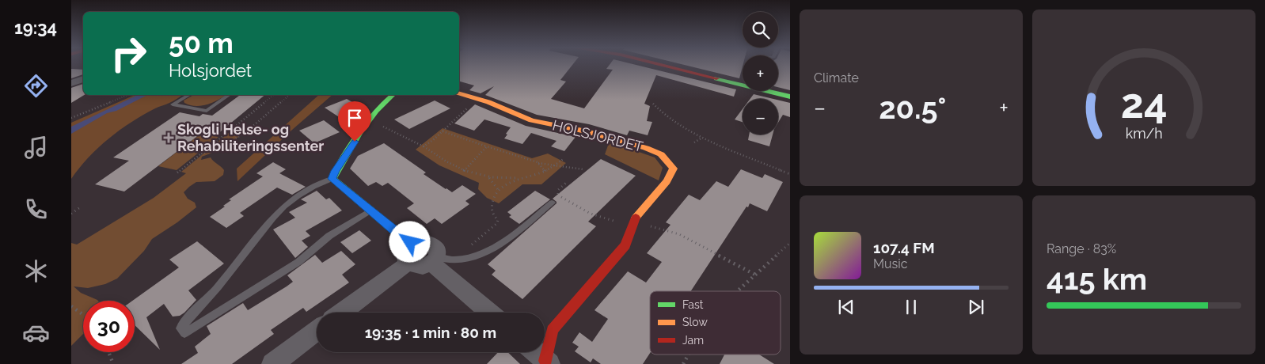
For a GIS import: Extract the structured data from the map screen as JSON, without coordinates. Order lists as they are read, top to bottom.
{
  "streets": {
    "street": ["HOLSJORDET"]
  },
  "places": {
    "health": ["Skogli Helse- og Rehabiliteringssenter"]
  },
  "legend": ["Fast", "Slow", "Jam"],
  "page": {
    "tabs": "19:34",
    "tile": [
      "Climate",
      ["Range · 83%", "415 km"]
    ],
    "map_buttons": ["+", "−"],
    "turn": ["50 m", "Holsjordet"],
    "heat": ["−", "20.5°", "+"],
    "song": ["107.4 FM", "Music"],
    "limit": "30",
    "trip": "19:35 · 1 min · 80 m",
    "gauge": ["24", "km/h"]
  }
}
